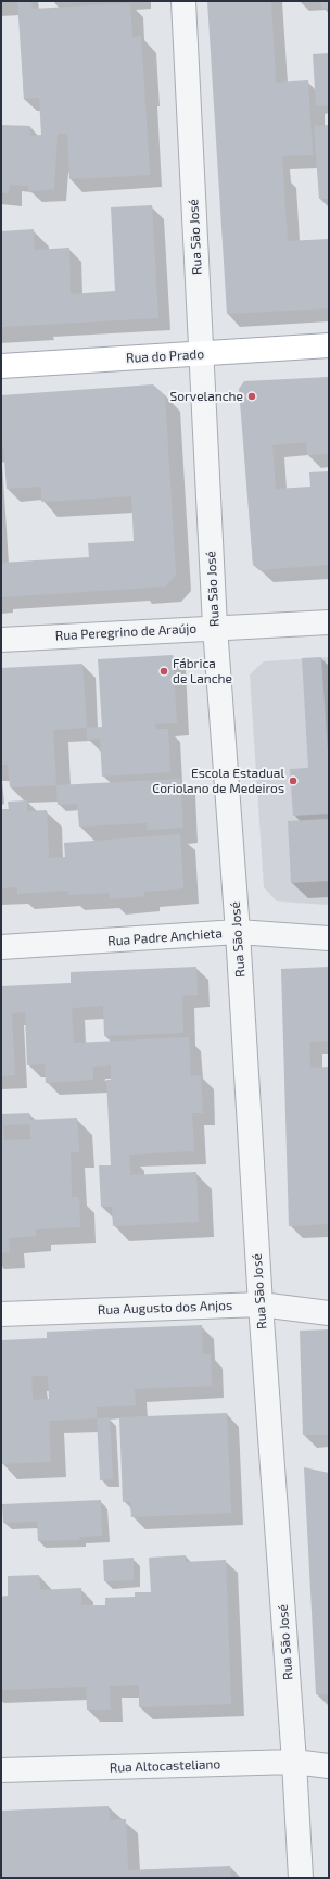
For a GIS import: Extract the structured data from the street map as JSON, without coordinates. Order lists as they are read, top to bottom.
{
  "streets": {
    "main road": ["Rua do Prado"],
    "street": [
      "Rua São José",
      "Rua Peregrino de Araújo",
      "Rua Padre Anchieta",
      "Rua Augusto dos Anjos",
      "Rua Altocasteliano"
    ]
  },
  "crossings": [
    ["Rua São José", "Rua do Prado"],
    ["Rua São José", "Rua Peregrino de Araújo"],
    ["Rua São José", "Rua Padre Anchieta"],
    ["Rua São José", "Rua Augusto dos Anjos"],
    ["Rua São José", "Rua Altocasteliano"]
  ],
  "places": ["Sorvelanche", "Fábrica de Lanche", "Escola Estadual Coriolano de Medeiros"]
}
